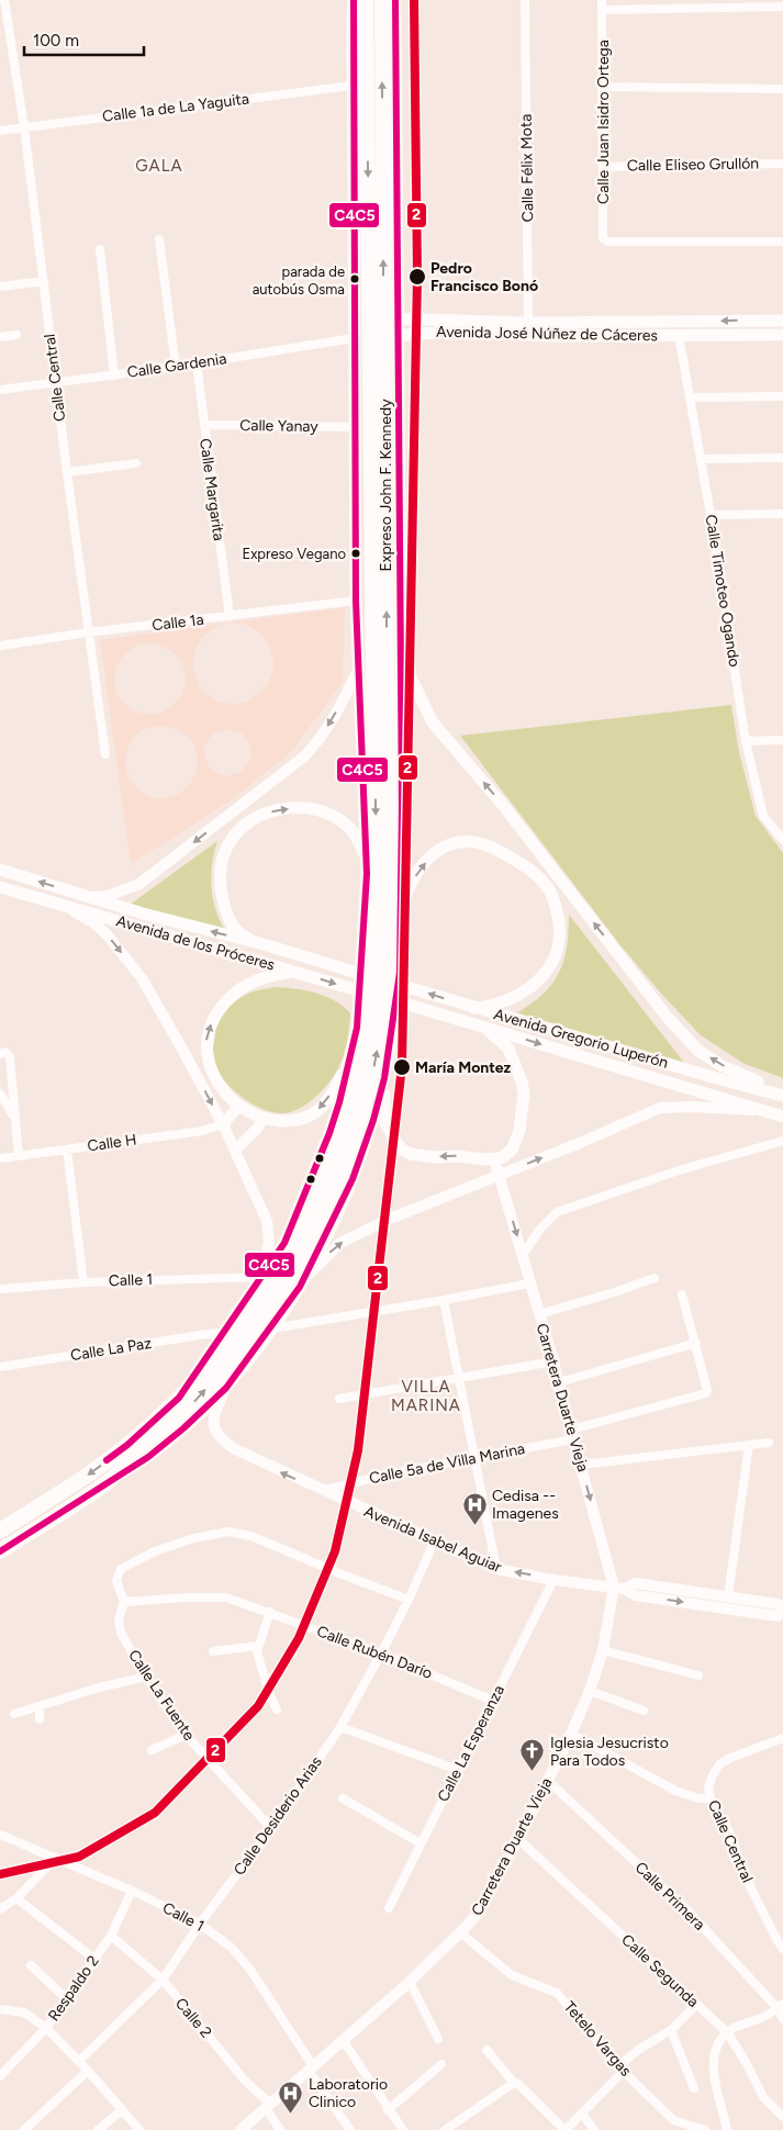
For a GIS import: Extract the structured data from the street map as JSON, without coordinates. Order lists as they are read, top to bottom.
{
  "streets": {
    "highway": ["Expreso John F. Kennedy"],
    "main road": [
      "Avenida José Núñez de Cáceres",
      "Avenida de los Próceres",
      "Avenida Gregorio Luperón",
      "Carretera Duarte Vieja",
      "Avenida Isabel Aguiar"
    ],
    "street": [
      "Calle 1a de La Yaguita",
      "Calle Juan Isidro Ortega",
      "Calle Eliseo Grullón",
      "Calle Félix Mota",
      "Calle Gardenia",
      "Calle Central",
      "Calle Yanay",
      "Calle Margarita",
      "Calle Timoteo Ogando",
      "Calle 1a",
      "Calle H",
      "Calle 1",
      "Calle La Paz",
      "Calle 5a de Villa Marina",
      "Calle Rubén Darío",
      "Calle La Fuente",
      "Calle La Esperanza",
      "Calle Desiderio Arias",
      "Calle Primera",
      "Calle Segunda",
      "Respaldo 2",
      "Calle 2",
      "Tetelo Vargas"
    ]
  },
  "crossings": [
    ["Calle 1a de La Yaguita", "Calle Central"],
    ["Calle Juan Isidro Ortega", "Calle Eliseo Grullón"],
    ["Calle Félix Mota", "Avenida José Núñez de Cáceres"],
    ["Avenida José Núñez de Cáceres", "Calle Gardenia"],
    ["Avenida José Núñez de Cáceres", "Calle Timoteo Ogando"],
    ["Calle Gardenia", "Calle Central"],
    ["Calle Gardenia", "Calle Margarita"],
    ["Calle Central", "Calle 1a"],
    ["Calle Yanay", "Calle Margarita"],
    ["Expreso John F. Kennedy", "Avenida de los Próceres"],
    ["Expreso John F. Kennedy", "Avenida Gregorio Luperón"],
    ["Calle Margarita", "Calle 1a"],
    ["Avenida de los Próceres", "Avenida Gregorio Luperón"],
    ["Calle 1", "Carretera Duarte Vieja"],
    ["Calle 1", "Calle Desiderio Arias"],
    ["Calle 1", "Respaldo 2"],
    ["Carretera Duarte Vieja", "Calle 5a de Villa Marina"],
    ["Carretera Duarte Vieja", "Avenida Isabel Aguiar"],
    ["Carretera Duarte Vieja", "Calle Primera"],
    ["Carretera Duarte Vieja", "Calle Segunda"],
    ["Carretera Duarte Vieja", "Calle 2"],
    ["Carretera Duarte Vieja", "Tetelo Vargas"],
    ["Calle 5a de Villa Marina", "Avenida Isabel Aguiar"],
    ["Avenida Isabel Aguiar", "Calle La Esperanza"],
    ["Avenida Isabel Aguiar", "Calle Desiderio Arias"],
    ["Calle Rubén Darío", "Calle La Fuente"],
    ["Calle Rubén Darío", "Calle La Esperanza"],
    ["Calle Rubén Darío", "Calle Desiderio Arias"],
    ["Calle La Fuente", "Calle Desiderio Arias"],
    ["Calle Desiderio Arias", "Calle 2"],
    ["Respaldo 2", "Calle 2"]
  ],
  "districts": ["GALA", "VILLA MARINA"],
  "places": {
    "other": [
      "Pedro Francisco Bonó",
      "parada de autobús Osma",
      "Expreso Vegano",
      "María Montez"
    ],
    "hospital": ["Cedisa -- Imagenes", "Laboratorio Clinico"],
    "church": ["Iglesia Jesucristo Para Todos"]
  },
  "lines": ["metro line 2", "transit line C4C5"],
  "scale_bar": "100 m"
}
